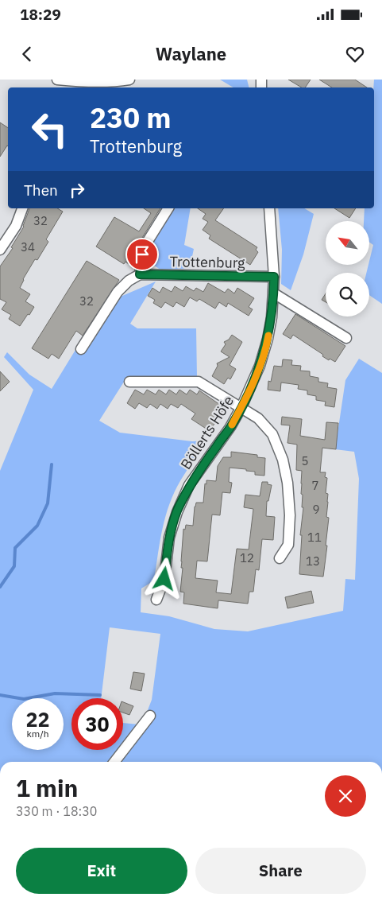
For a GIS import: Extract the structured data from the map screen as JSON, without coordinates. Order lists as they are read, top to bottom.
{
  "streets": {
    "street": ["Trottenburg", "Böllerts Höfe"]
  },
  "crossings": [
    ["Trottenburg", "Böllerts Höfe"]
  ],
  "house_numbers": [
    "32",
    "34",
    "32",
    "5",
    "7",
    "9",
    "11",
    "12",
    "13"
  ],
  "north": "top left",
  "page": {
    "status": "18:29",
    "header": "Waylane",
    "turn": ["230 m", "Trottenburg"],
    "then": "Then",
    "speed": "22 km/h",
    "limit": "30",
    "heading": ["1 min", "330 m · 18:30"],
    "buttons": ["Exit", "Share"]
  }
}
